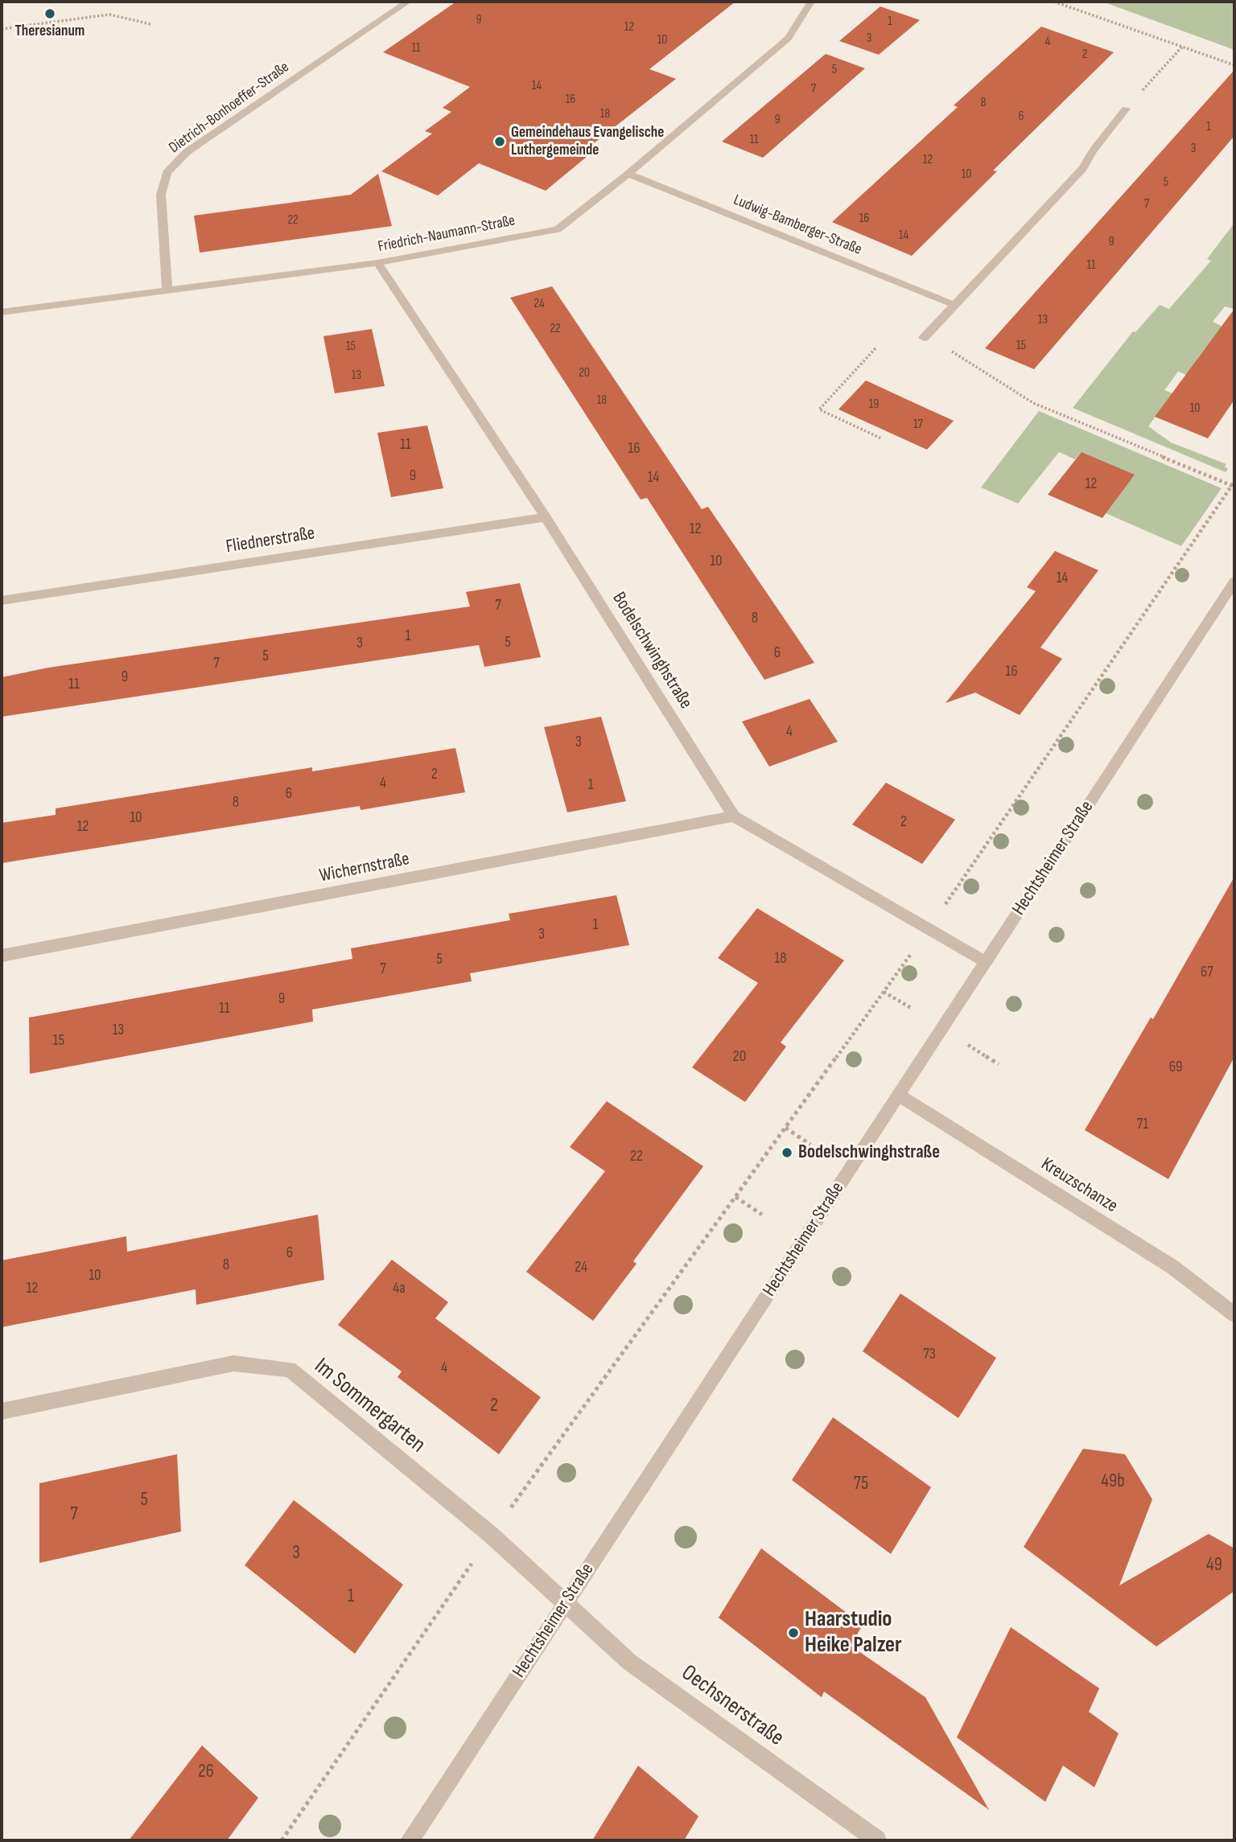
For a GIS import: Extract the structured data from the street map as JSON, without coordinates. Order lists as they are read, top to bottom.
{
  "streets": {
    "street": [
      "Dietrich-Bonhoeffer-Straße",
      "Ludwig-Bamberger-Straße",
      "Friedrich-Naumann-Straße",
      "Fliednerstraße",
      "Bodelschwinghstraße",
      "Hechtsheimer Straße",
      "Wichernstraße",
      "Kreuzschanze",
      "Im Sommergarten",
      "Oechsnerstraße"
    ]
  },
  "crossings": [
    ["Dietrich-Bonhoeffer-Straße", "Friedrich-Naumann-Straße"],
    ["Ludwig-Bamberger-Straße", "Friedrich-Naumann-Straße"],
    ["Friedrich-Naumann-Straße", "Bodelschwinghstraße"],
    ["Fliednerstraße", "Bodelschwinghstraße"],
    ["Bodelschwinghstraße", "Hechtsheimer Straße"],
    ["Bodelschwinghstraße", "Wichernstraße"],
    ["Hechtsheimer Straße", "Kreuzschanze"],
    ["Hechtsheimer Straße", "Im Sommergarten"],
    ["Hechtsheimer Straße", "Oechsnerstraße"],
    ["Im Sommergarten", "Oechsnerstraße"]
  ],
  "places": [
    "Theresianum",
    "Gemeindehaus Evangelische Luthergemeinde",
    "Bodelschwinghstraße",
    "Haarstudio Heike Palzer"
  ],
  "house_numbers": [
    "9",
    "1",
    "12",
    "3",
    "10",
    "4",
    "11",
    "2",
    "5",
    "14",
    "7",
    "16",
    "8",
    "18",
    "6",
    "9",
    "1",
    "11",
    "3",
    "12",
    "10",
    "5",
    "7",
    "16",
    "22",
    "14",
    "9",
    "11",
    "24",
    "13",
    "22",
    "15",
    "15",
    "20",
    "13",
    "18",
    "19",
    "10",
    "17",
    "11",
    "16",
    "9",
    "14",
    "12",
    "12",
    "10",
    "14",
    "7",
    "8",
    "1",
    "5",
    "3",
    "6",
    "5",
    "7",
    "16",
    "9",
    "11",
    "4",
    "3",
    "2",
    "4",
    "1",
    "6",
    "8",
    "10",
    "2",
    "12",
    "1",
    "3",
    "18",
    "5",
    "7",
    "67",
    "9",
    "11",
    "13",
    "15",
    "20",
    "69",
    "71",
    "22",
    "6",
    "8",
    "24",
    "10",
    "12",
    "4a",
    "73",
    "4",
    "2",
    "49b",
    "75",
    "5",
    "7",
    "3",
    "49",
    "1",
    "26"
  ]
}
